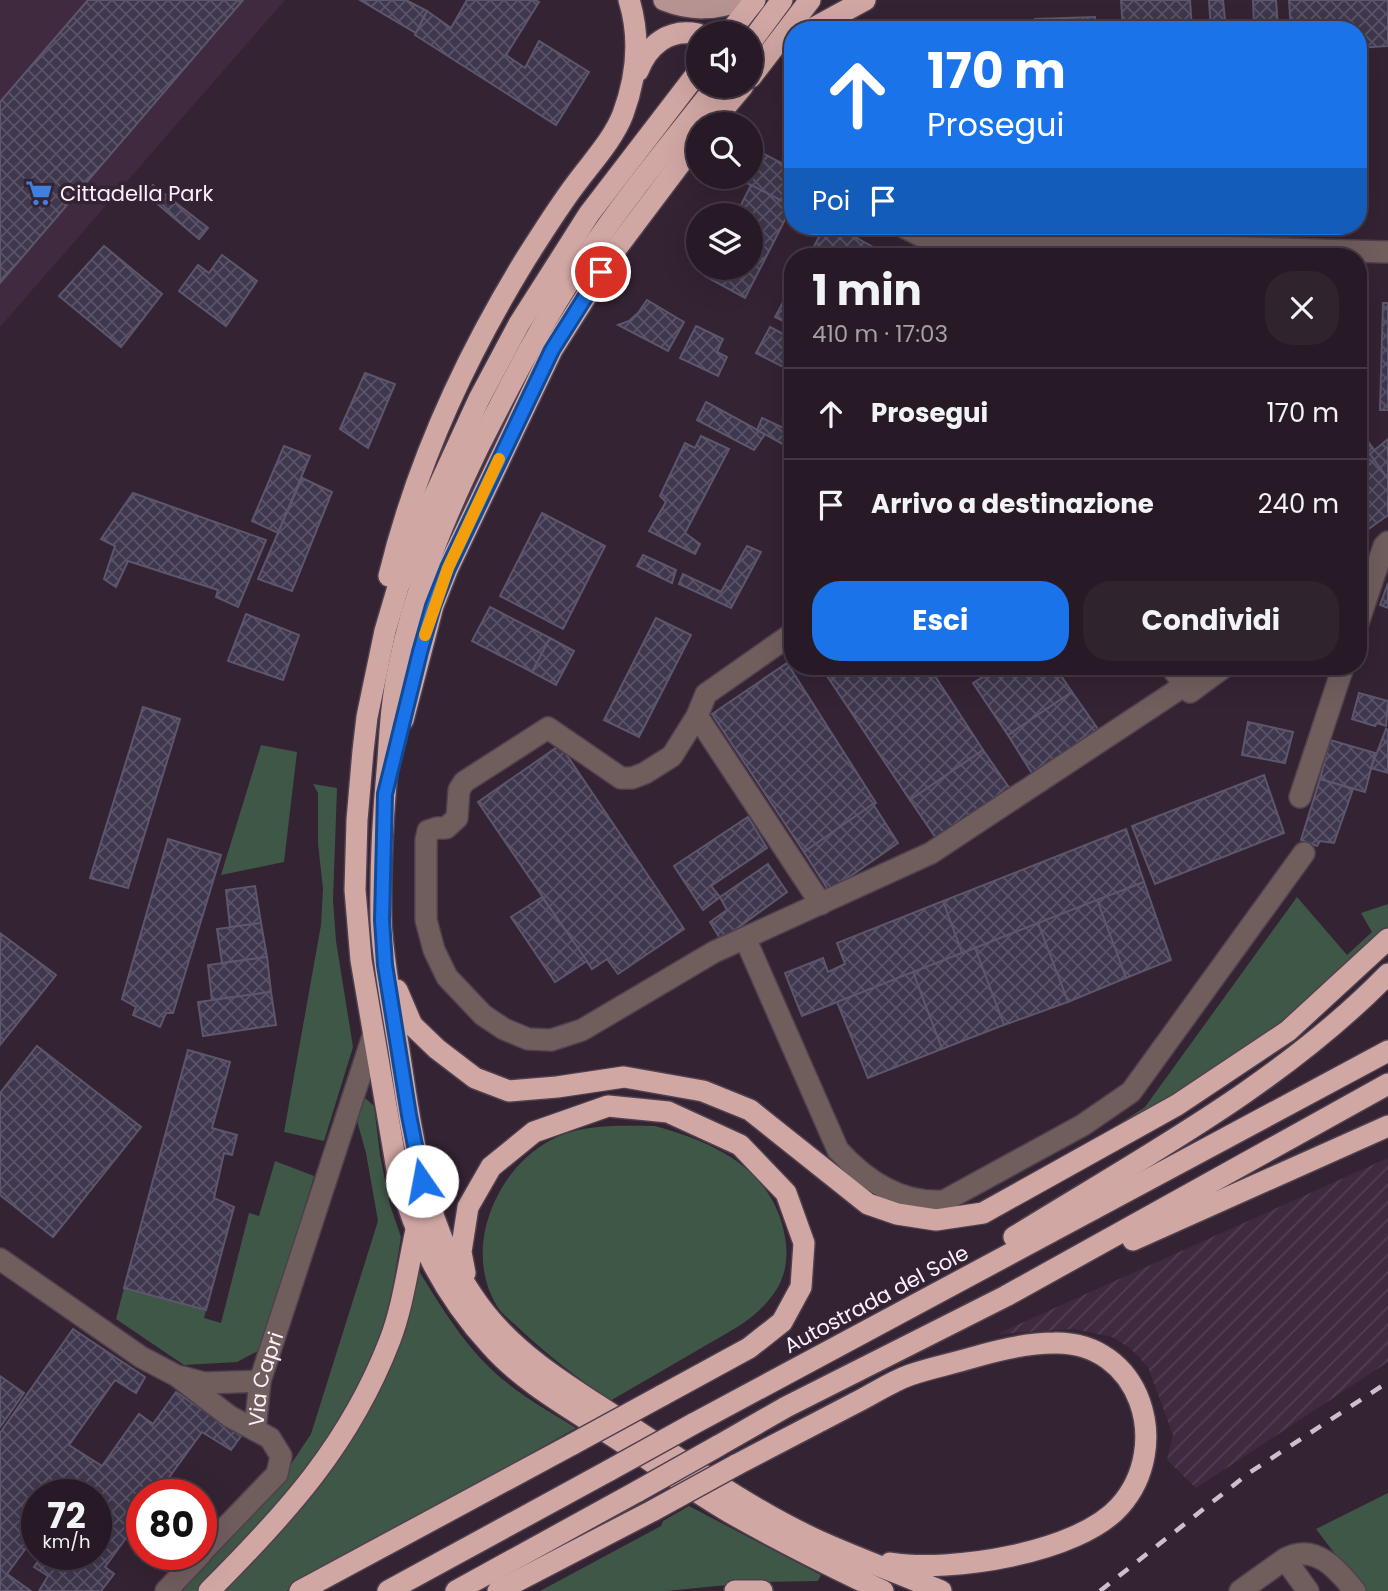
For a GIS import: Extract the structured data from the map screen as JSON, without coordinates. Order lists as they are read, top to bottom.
{
  "streets": {
    "highway": ["Autostrada del Sole"],
    "street": ["Via Capri"]
  },
  "places": {
    "supermarket": ["Cittadella Park"]
  },
  "page": {
    "turn": ["170 m", "Prosegui"],
    "then": "Poi",
    "heading": ["1 min", "410 m · 17:03"],
    "list": [
      {
        "name": "Prosegui",
        "value": "170 m"
      },
      {
        "name": "Arrivo a destinazione",
        "value": "240 m"
      }
    ],
    "buttons": ["Esci", "Condividi"],
    "speed": "72 km/h",
    "limit": "80"
  }
}
